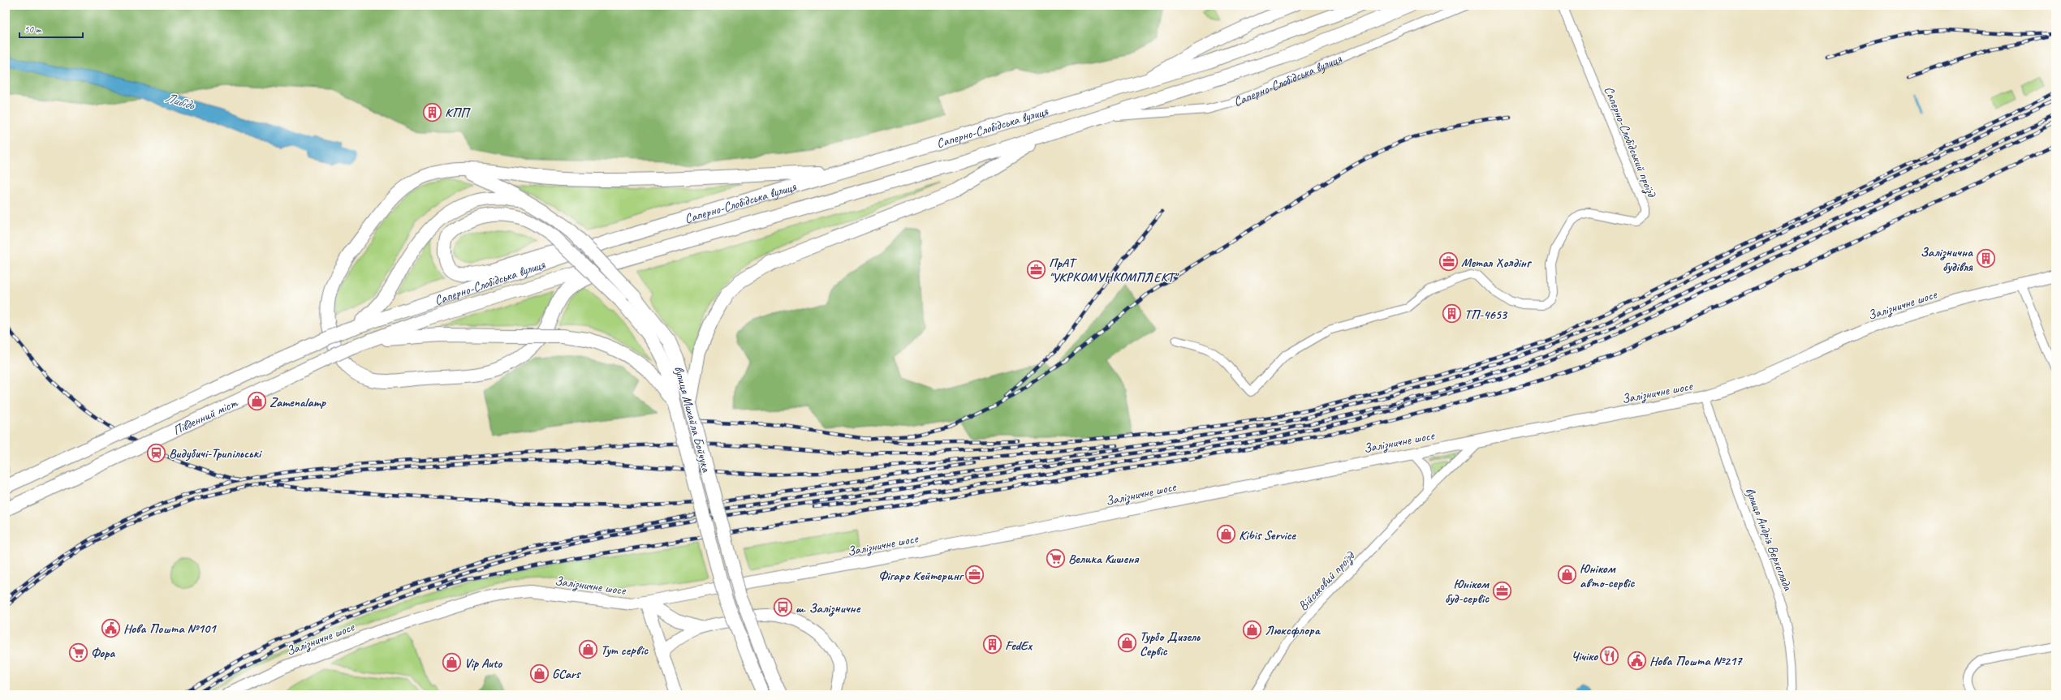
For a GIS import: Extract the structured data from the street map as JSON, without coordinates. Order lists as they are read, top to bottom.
{
  "streets": {
    "main road": ["Саперно-Слобідська вулиця", "Південний міст", "вулиця Михайла Бойчука"],
    "street": [
      "Саперно-Слобідський проїзд",
      "Залізничне шосе",
      "вулиця Андрія Верхогляда",
      "Військовий проїзд"
    ]
  },
  "crossings": [
    ["Саперно-Слобідська вулиця", "Південний міст"],
    ["Саперно-Слобідська вулиця", "вулиця Михайла Бойчука"],
    ["Залізничне шосе", "вулиця Андрія Верхогляда"],
    ["Залізничне шосе", "Військовий проїзд"]
  ],
  "water": ["Либідь"],
  "places": {
    "building": [
      "КПП",
      "Залізнична будівля",
      "ТП-4653",
      "FedEx"
    ],
    "office": [
      "Метал Холдінг",
      "ПрАТ \"УКРКОМУНКОМПЛЕКТ\"",
      "Фігаро Кейтеринг",
      "Юніком буд-сервіс"
    ],
    "shop": [
      "Zamenalamp",
      "Kibis Service",
      "Юніком авто-сервіс",
      "Люксфлора",
      "Турбо Дизель Сервіс",
      "Тут сервіс",
      "Vip Auto",
      "GCars"
    ],
    "station": ["Видубичі-Трипільські"],
    "supermarket": ["Велика Кишеня", "Фора"],
    "bus stop": ["ш. Залізничне"],
    "public building": ["Нова Пошта №101", "Нова Пошта №217"],
    "restaurant": ["Чічіко"]
  },
  "scale_bar": "50 m"
}
